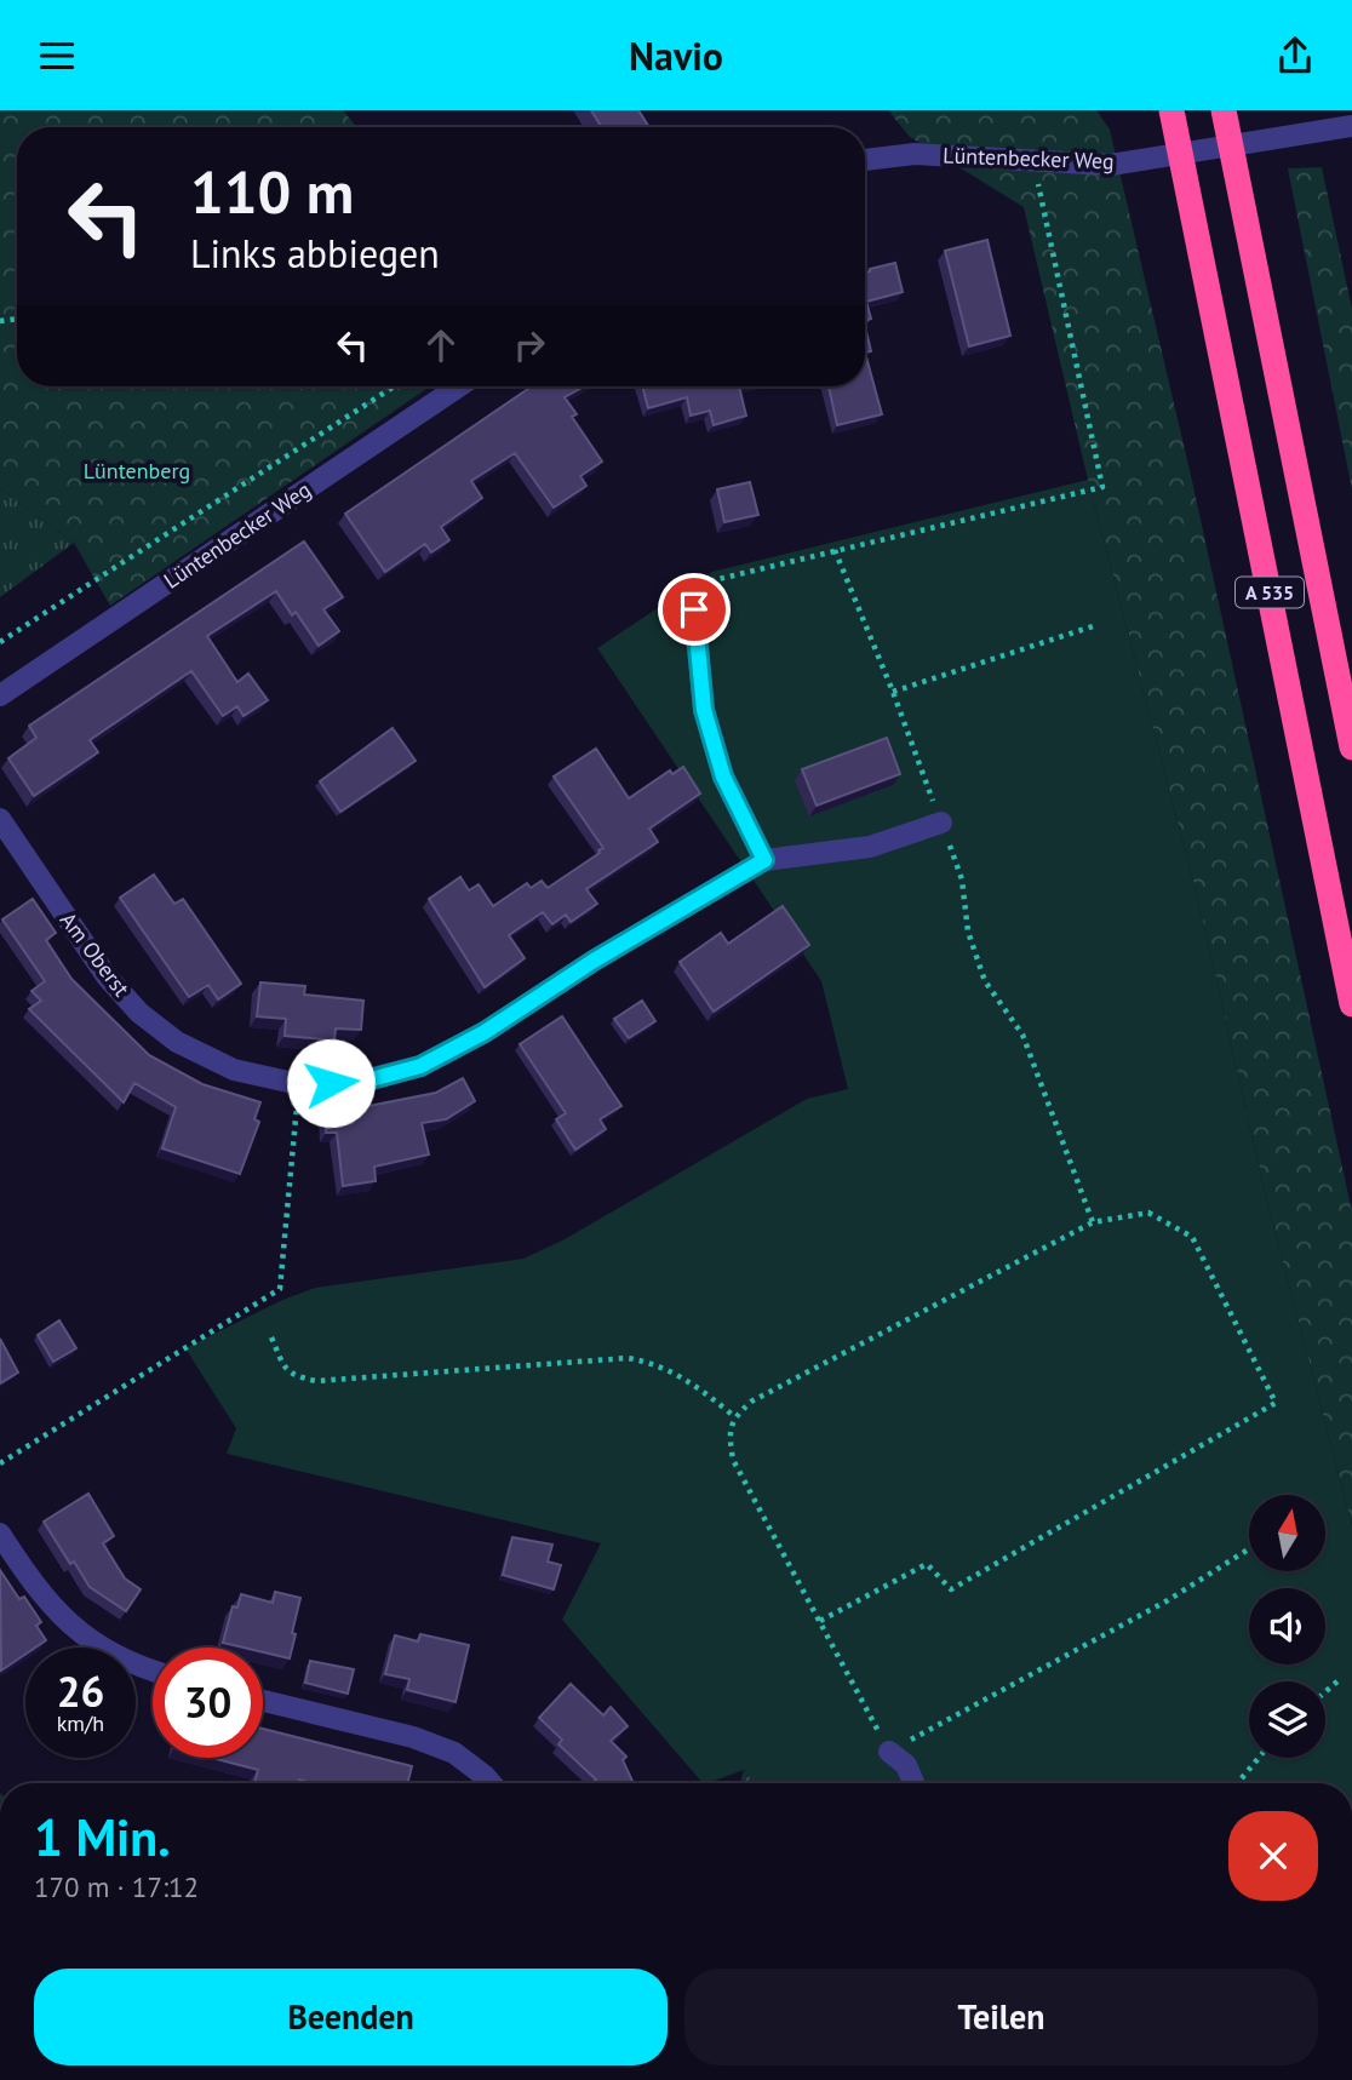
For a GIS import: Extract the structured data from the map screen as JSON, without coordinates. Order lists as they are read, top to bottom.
{
  "streets": {
    "highway": ["A 535"],
    "street": ["Lüntenbecker Weg", "Am Oberst"]
  },
  "parks": ["Lüntenberg"],
  "north": "top",
  "page": {
    "header": "Navio",
    "turn": ["110 m", "Links abbiegen"],
    "speed": "26 km/h",
    "limit": "30",
    "heading": ["1 Min.", "170 m · 17:12"],
    "buttons": ["Beenden", "Teilen"]
  }
}
